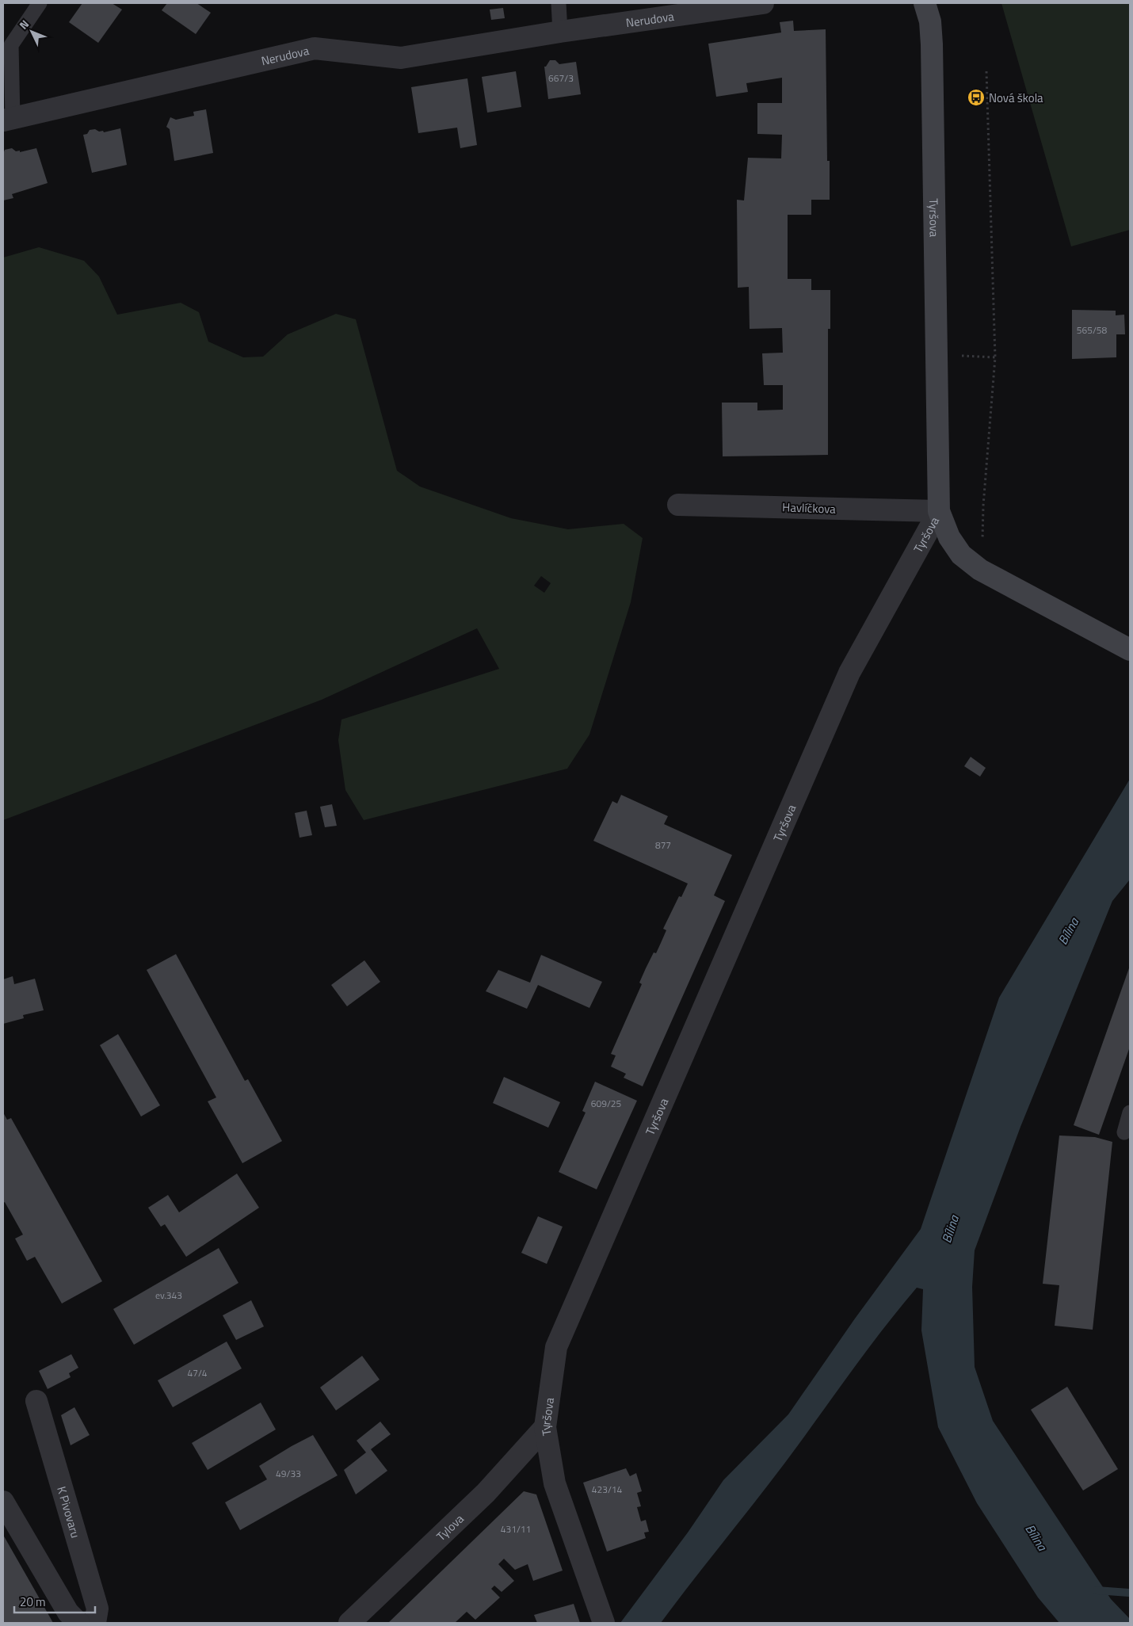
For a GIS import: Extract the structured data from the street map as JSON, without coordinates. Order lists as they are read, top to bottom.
{
  "streets": {
    "main road": ["Tyršova"],
    "street": [
      "Nerudova",
      "Havlíčkova",
      "K Pivovaru",
      "Tylova"
    ]
  },
  "crossings": [
    ["Tyršova", "Havlíčkova"],
    ["Tyršova", "Tylova"]
  ],
  "water": ["Bílina"],
  "places": {
    "bus stop": ["Nová škola"]
  },
  "house_numbers": [
    "667/3",
    "565/58",
    "877",
    "609/25",
    "ev.343",
    "47/4",
    "49/33",
    "423/14",
    "431/11"
  ],
  "scale_bar": "20 m",
  "north": "top left"
}
